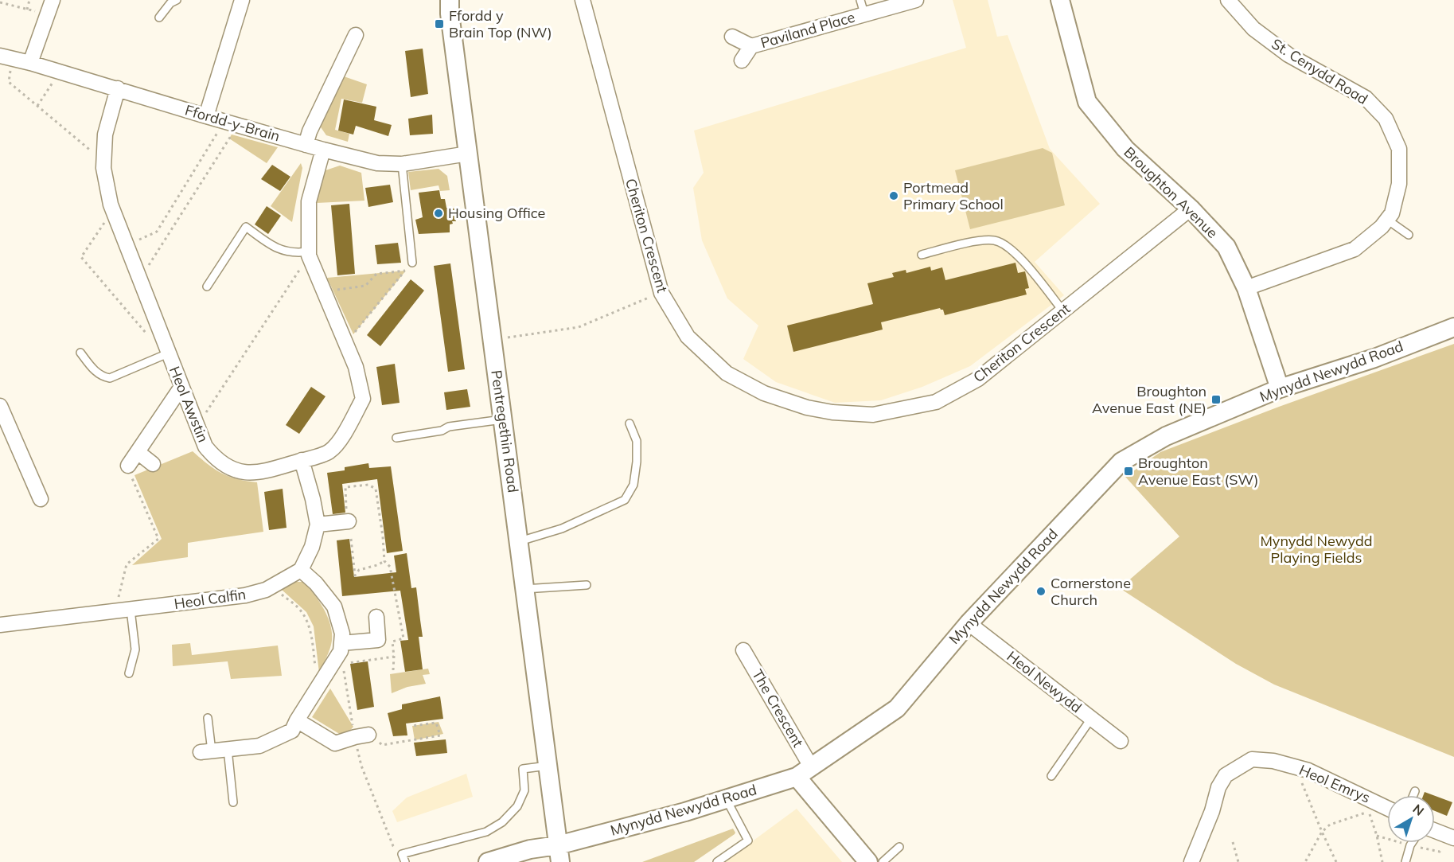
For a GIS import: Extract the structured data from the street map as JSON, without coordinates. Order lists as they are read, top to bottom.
{
  "streets": {
    "street": [
      "Paviland Place",
      "St. Cenydd Road",
      "Ffordd-y-Brain",
      "Broughton Avenue",
      "Cheriton Crescent",
      "Mynydd Newydd Road",
      "Heol Awstin",
      "Pentregethin Road",
      "Heol Calfin",
      "Heol Newydd",
      "The Crescent",
      "Heol Emrys"
    ]
  },
  "crossings": [
    ["St. Cenydd Road", "Broughton Avenue"],
    ["Ffordd-y-Brain", "Heol Awstin"],
    ["Ffordd-y-Brain", "Pentregethin Road"],
    ["Broughton Avenue", "Cheriton Crescent"],
    ["Broughton Avenue", "Mynydd Newydd Road"],
    ["Mynydd Newydd Road", "Pentregethin Road"],
    ["Mynydd Newydd Road", "Heol Newydd"],
    ["Mynydd Newydd Road", "The Crescent"]
  ],
  "parks": ["Mynydd Newydd Playing Fields"],
  "places": {
    "transit": ["Ffordd y Brain Top (NW)", "Broughton Avenue East (NE)", "Broughton Avenue East (SW)"],
    "other": ["Portmead Primary School", "Housing Office", "Cornerstone Church"]
  },
  "north": "top right"
}
